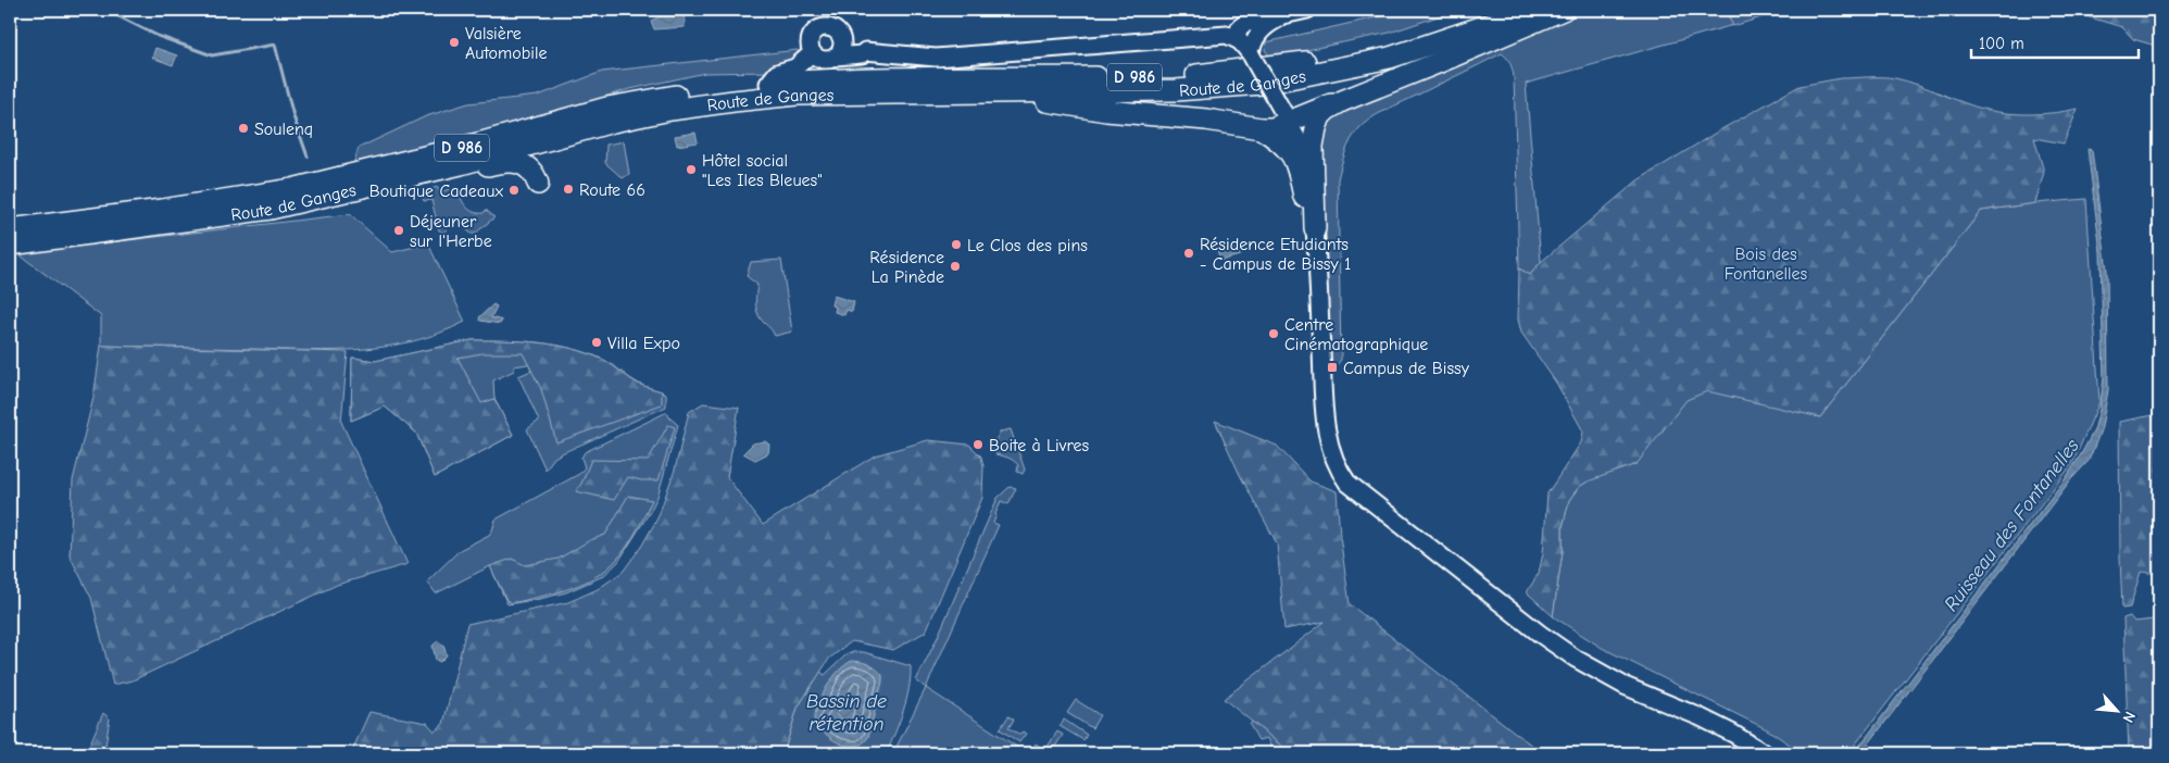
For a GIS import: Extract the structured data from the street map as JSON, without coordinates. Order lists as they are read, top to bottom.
{
  "streets": {
    "main road": ["D 986", "Route de Ganges"]
  },
  "crossings": [
    ["D 986", "Route de Ganges"]
  ],
  "water": ["Ruisseau des Fontanelles", "Bassin de rétention"],
  "parks": ["Bois des Fontanelles"],
  "places": {
    "other": [
      "Valsière Automobile",
      "Soulenq",
      "Hôtel social \"Les Iles Bleues\"",
      "Route 66",
      "Boutique Cadeaux",
      "Déjeuner sur l'Herbe",
      "Le Clos des pins",
      "Résidence Etudiants - Campus de Bissy 1",
      "Résidence La Pinède",
      "Centre Cinématographique",
      "Villa Expo",
      "Boite à Livres"
    ],
    "transit": ["Campus de Bissy"]
  },
  "scale_bar": "100 m",
  "north": "bottom right"
}
